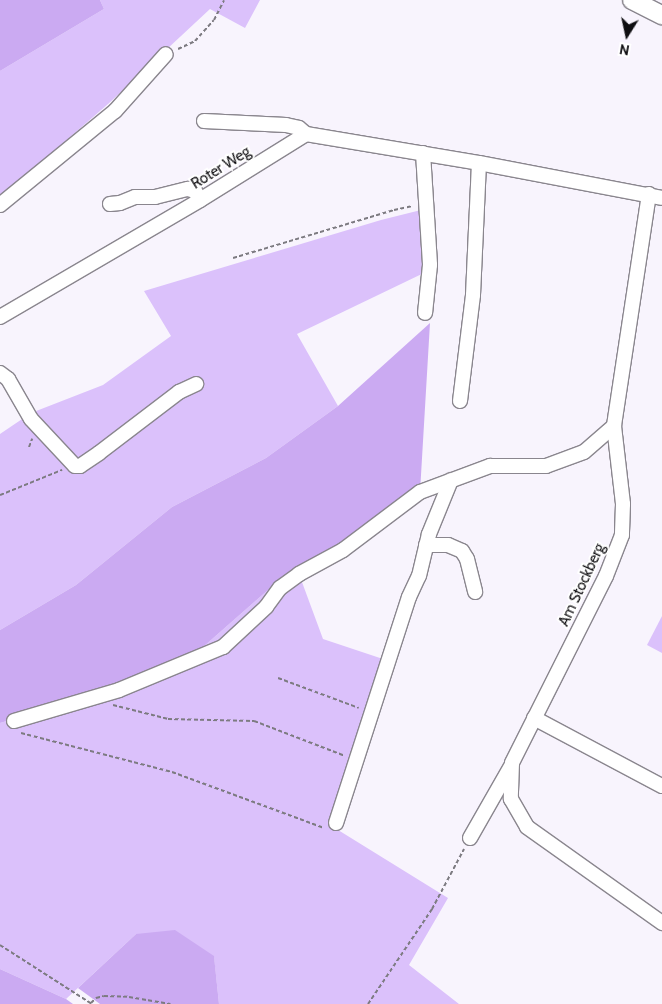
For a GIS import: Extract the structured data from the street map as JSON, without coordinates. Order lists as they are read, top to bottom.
{
  "streets": {
    "street": ["Roter Weg", "Am Stockberg"]
  },
  "north": "bottom"
}
